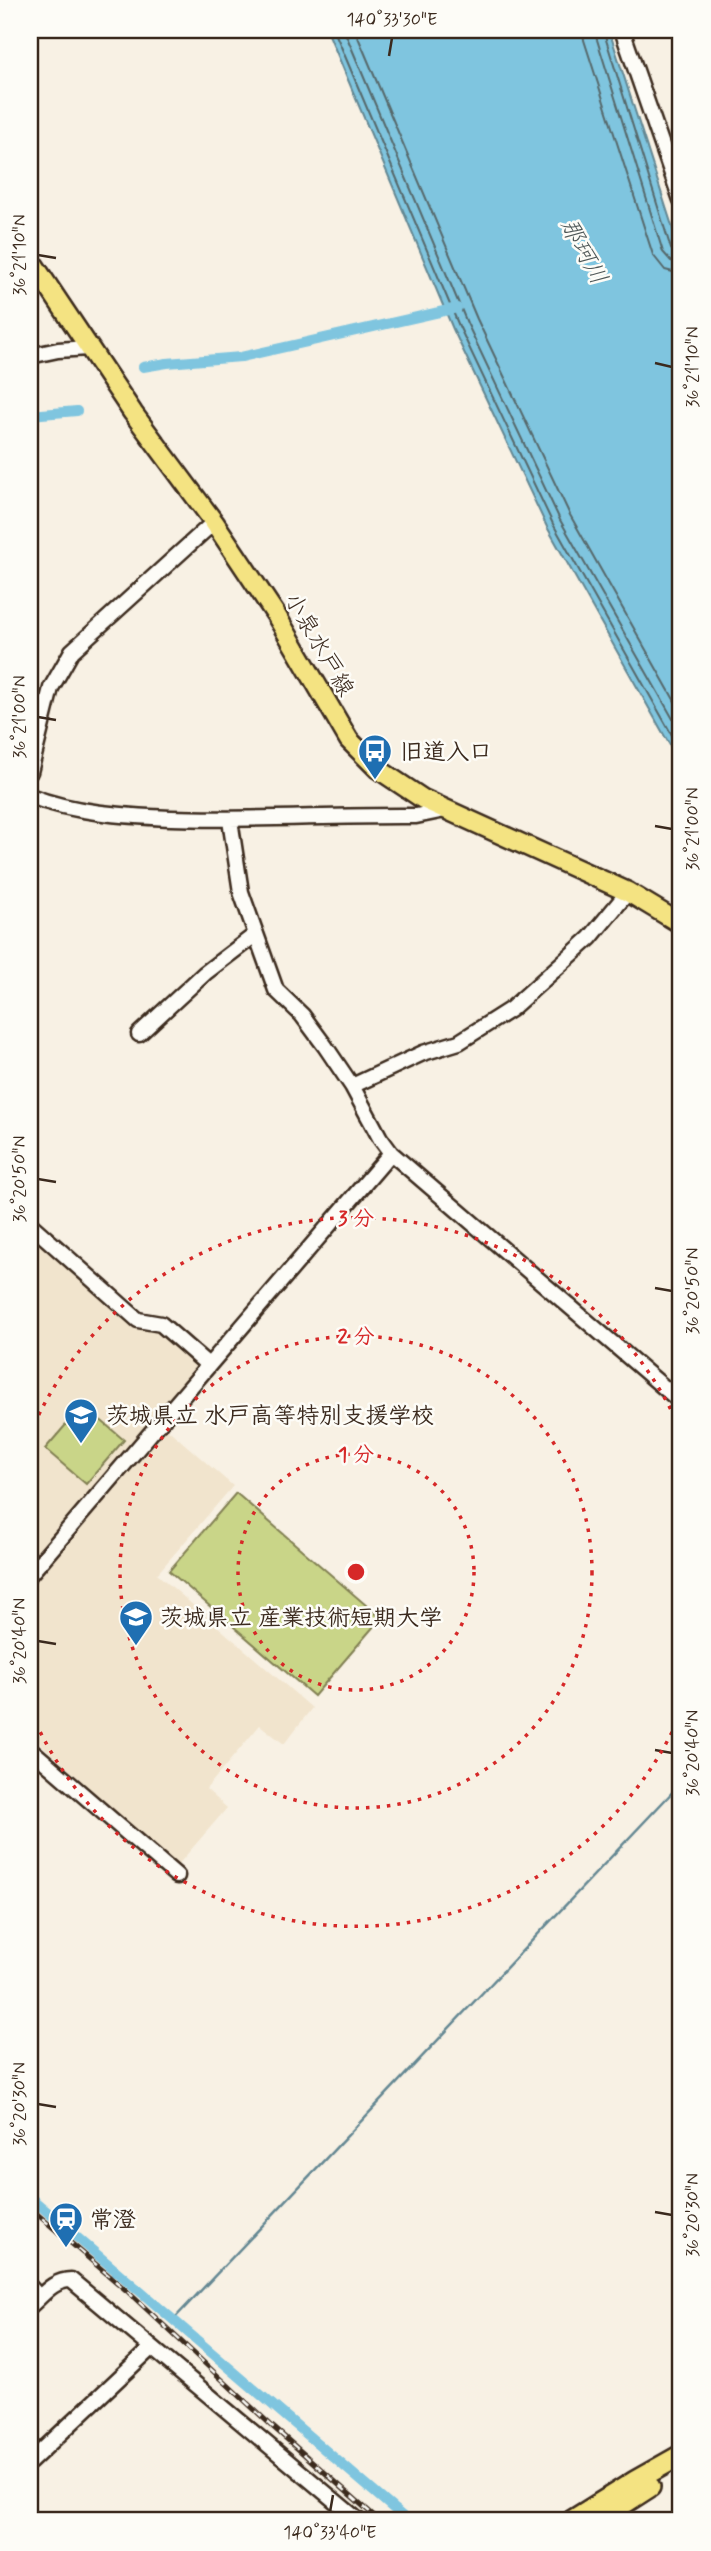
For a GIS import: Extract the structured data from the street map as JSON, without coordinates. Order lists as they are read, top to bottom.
{
  "streets": {
    "main road": ["小泉水戸線"]
  },
  "water": ["那珂川"],
  "places": {
    "bus stop": ["旧道入口"],
    "school or university": ["茨城県立 水戸高等特別支援学校", "茨城県立 産業技術短期大学"],
    "station": ["常澄"]
  },
  "coordinates": [
    "140°33'30\"E",
    "36°21'10\"N",
    "36°21'00\"N",
    "36°20'50\"N",
    "36°20'40\"N",
    "36°20'30\"N",
    "140°33'40\"E"
  ],
  "rings": ["3 分", "2 分", "1 分"]
}
